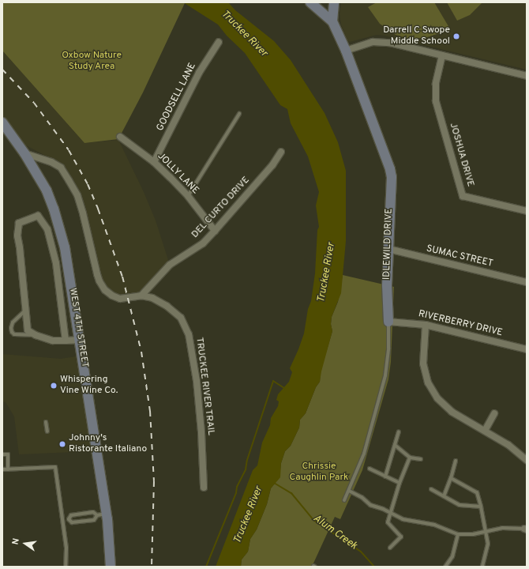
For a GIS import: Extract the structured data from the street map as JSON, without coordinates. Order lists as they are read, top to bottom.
{
  "streets": {
    "main road": ["IDLEWILD DRIVE", "WEST 4TH STREET"],
    "street": [
      "GOODSELL LANE",
      "JOSHUA DRIVE",
      "JOLLY LANE",
      "DEL CURTO DRIVE",
      "SUMAC STREET",
      "RIVERBERRY DRIVE",
      "TRUCKEE RIVER TRAIL"
    ]
  },
  "crossings": [
    ["GOODSELL LANE", "JOLLY LANE"],
    ["JOLLY LANE", "DEL CURTO DRIVE"],
    ["DEL CURTO DRIVE", "TRUCKEE RIVER TRAIL"],
    ["IDLEWILD DRIVE", "SUMAC STREET"],
    ["IDLEWILD DRIVE", "RIVERBERRY DRIVE"],
    ["WEST 4TH STREET", "TRUCKEE RIVER TRAIL"]
  ],
  "water": ["Truckee River", "Alum Creek"],
  "parks": ["Oxbow Nature Study Area", "Chrissie Caughlin Park"],
  "places": ["Darrell C Swope Middle School", "Whispering Vine Wine Co.", "Johnny's Ristorante Italiano"],
  "north": "left"
}
